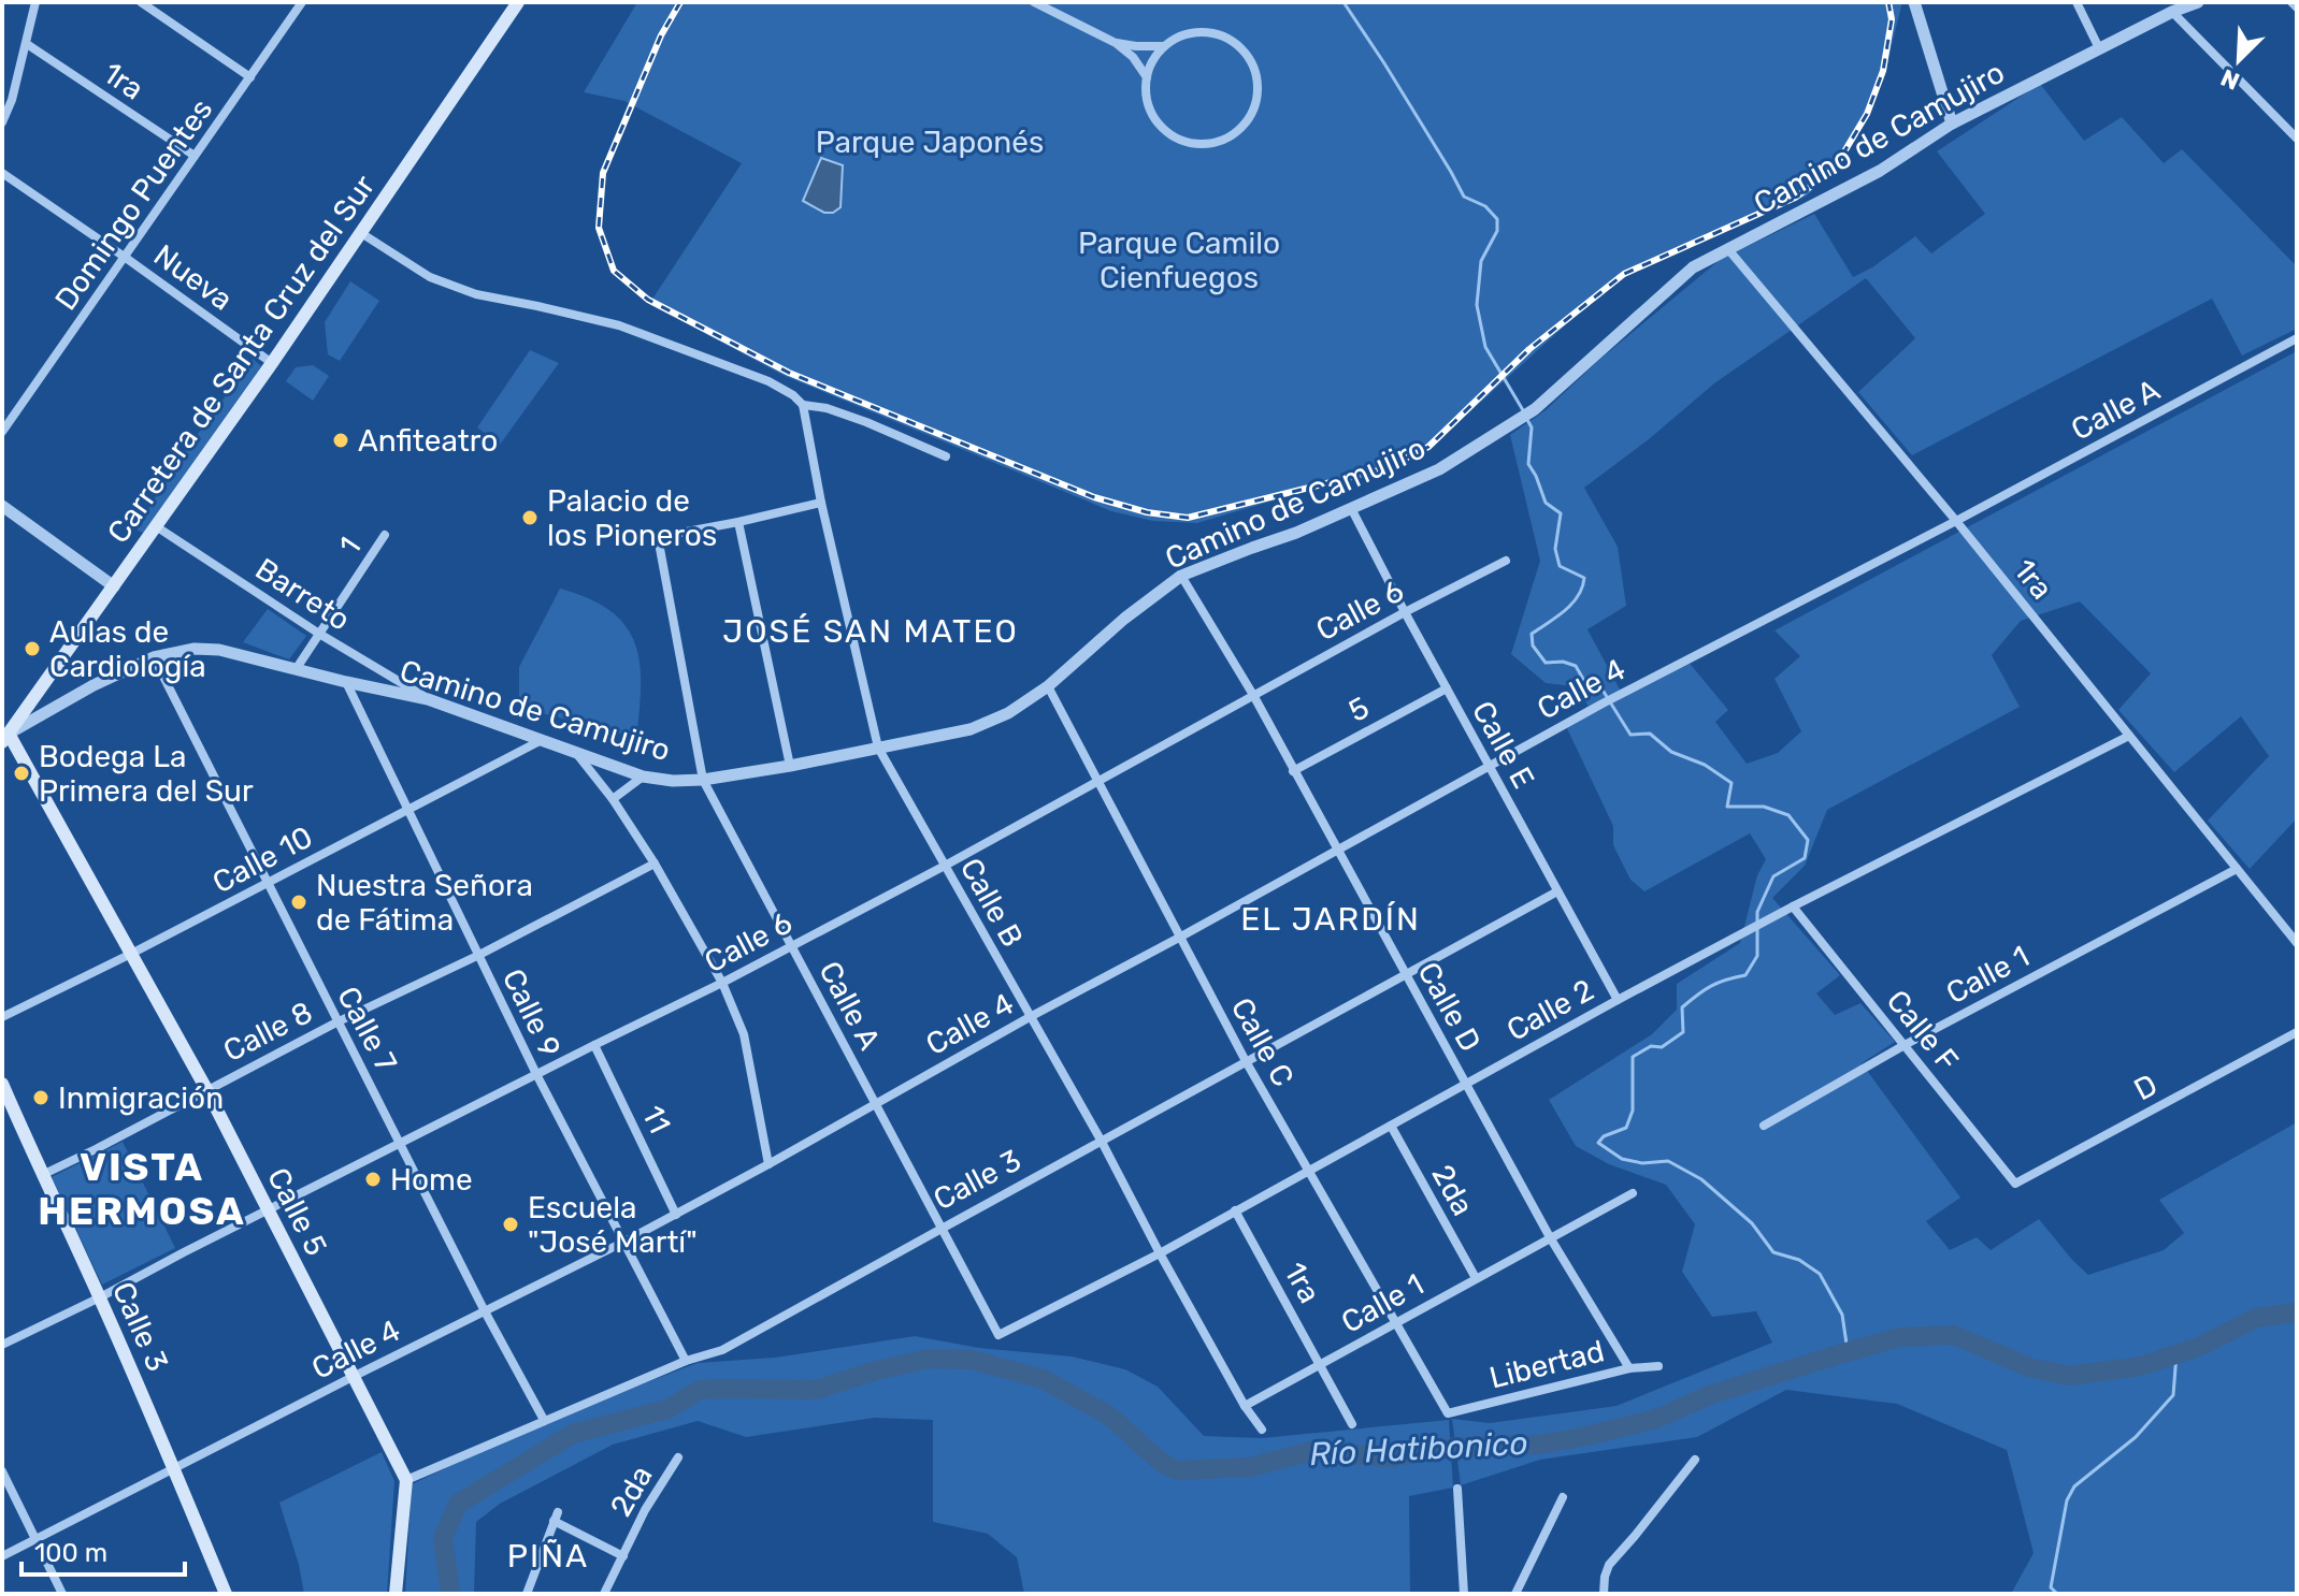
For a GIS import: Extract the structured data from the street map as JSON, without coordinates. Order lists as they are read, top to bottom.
{
  "streets": {
    "main road": ["Carretera de Santa Cruz del Sur", "Calle 3", "Calle 5"],
    "street": [
      "1ra",
      "Camino de Camujiro",
      "Domingo Puentes",
      "Nueva",
      "Calle A",
      "1",
      "Barreto",
      "Calle 6",
      "Calle 4",
      "5",
      "Calle E",
      "Calle 10",
      "Calle B",
      "Calle 1",
      "Calle D",
      "Calle 2",
      "Calle 9",
      "Calle 7",
      "Calle F",
      "Calle 8",
      "Calle C",
      "D",
      "11",
      "2da",
      "Libertad"
    ]
  },
  "crossings": [
    ["1ra", "Camino de Camujiro"],
    ["1ra", "Domingo Puentes"],
    ["1ra", "Calle A"],
    ["1ra", "Calle 4"],
    ["1ra", "Calle 1"],
    ["1ra", "Calle 2"],
    ["Camino de Camujiro", "Carretera de Santa Cruz del Sur"],
    ["Camino de Camujiro", "Calle A"],
    ["Camino de Camujiro", "1"],
    ["Camino de Camujiro", "Barreto"],
    ["Camino de Camujiro", "Calle E"],
    ["Camino de Camujiro", "Calle 10"],
    ["Camino de Camujiro", "Calle B"],
    ["Camino de Camujiro", "Calle D"],
    ["Camino de Camujiro", "Calle 9"],
    ["Camino de Camujiro", "Calle 7"],
    ["Camino de Camujiro", "Calle C"],
    ["Camino de Camujiro", "Calle 5"],
    ["Domingo Puentes", "Nueva"],
    ["Nueva", "Carretera de Santa Cruz del Sur"],
    ["Carretera de Santa Cruz del Sur", "Barreto"],
    ["Carretera de Santa Cruz del Sur", "Calle 5"],
    ["Calle A", "Calle 6"],
    ["Calle A", "Calle 4"],
    ["Calle A", "Calle 2"],
    ["Calle A", "Calle 3"],
    ["1", "Barreto"],
    ["Calle 6", "Calle E"],
    ["Calle 6", "Calle B"],
    ["Calle 6", "Calle D"],
    ["Calle 6", "Calle 9"],
    ["Calle 6", "Calle 7"],
    ["Calle 6", "Calle C"],
    ["Calle 6", "11"],
    ["Calle 6", "Calle 3"],
    ["Calle 6", "Calle 5"],
    ["Calle 4", "Calle E"],
    ["Calle 4", "Calle B"],
    ["Calle 4", "Calle D"],
    ["Calle 4", "Calle 9"],
    ["Calle 4", "Calle 7"],
    ["Calle 4", "Calle C"],
    ["Calle 4", "11"],
    ["Calle 4", "Calle 3"],
    ["Calle 4", "Calle 5"],
    ["5", "Calle E"],
    ["5", "Calle D"],
    ["Calle E", "Calle 2"],
    ["Calle E", "Calle 3"],
    ["Calle 10", "Calle 9"],
    ["Calle 10", "Calle 7"],
    ["Calle 10", "Calle 5"],
    ["Calle B", "Calle 1"],
    ["Calle B", "Calle 2"],
    ["Calle B", "Calle 3"],
    ["Calle 1", "Calle D"],
    ["Calle 1", "Calle F"],
    ["Calle 1", "Calle C"],
    ["Calle 1", "2da"],
    ["Calle D", "Calle 2"],
    ["Calle D", "Calle 3"],
    ["Calle D", "Libertad"],
    ["Calle 2", "Calle F"],
    ["Calle 2", "Calle C"],
    ["Calle 2", "2da"],
    ["Calle 9", "Calle 8"],
    ["Calle 9", "Calle 3"],
    ["Calle 7", "Calle 8"],
    ["Calle 7", "Calle 3"],
    ["Calle F", "D"],
    ["Calle 8", "Calle 3"],
    ["Calle 8", "Calle 5"],
    ["Calle C", "Calle 3"],
    ["Calle C", "Libertad"],
    ["Calle 3", "Calle 5"]
  ],
  "districts": [
    "JOSÉ SAN MATEO",
    "EL JARDÍN",
    "VISTA HERMOSA",
    "PIÑA"
  ],
  "water": ["Río Hatibonico"],
  "parks": ["Parque Japonés", "Parque Camilo Cienfuegos"],
  "places": [
    "Anfiteatro",
    "Palacio de los Pioneros",
    "Aulas de Cardiología",
    "Bodega La Primera del Sur",
    "Nuestra Señora de Fátima",
    "Inmigración",
    "Home",
    "Escuela \"José Martí\""
  ],
  "scale_bar": "100 m",
  "north": "bottom left"
}
